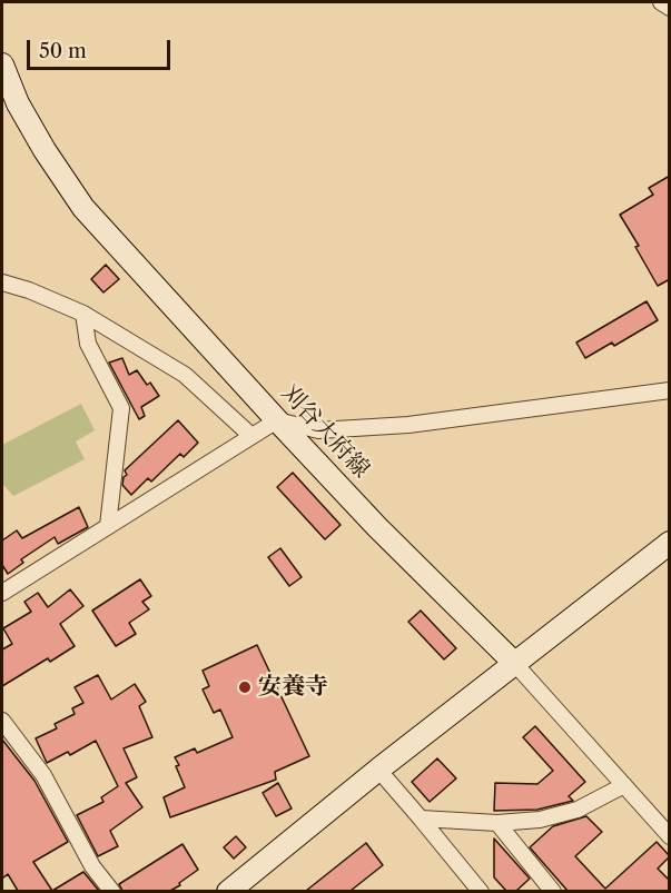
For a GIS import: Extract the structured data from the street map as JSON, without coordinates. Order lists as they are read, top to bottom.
{
  "streets": {
    "main road": ["刈谷大府線"]
  },
  "places": ["安養寺"],
  "scale_bar": "50 m"
}
